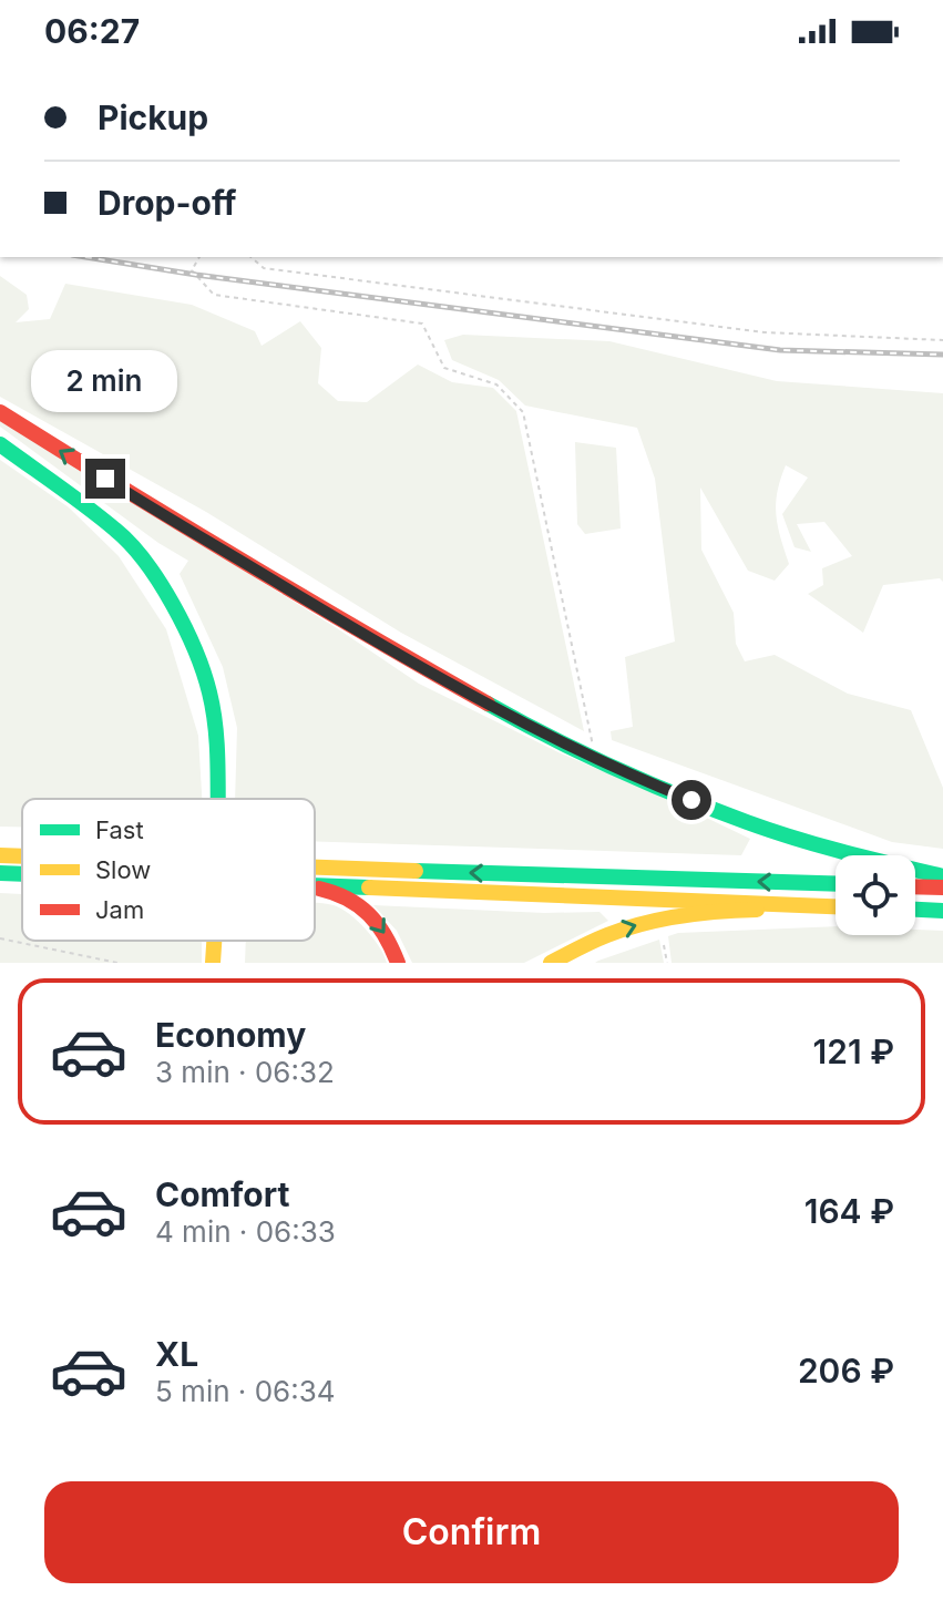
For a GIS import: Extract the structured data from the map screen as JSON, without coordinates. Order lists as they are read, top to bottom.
{
  "legend": ["Fast", "Slow", "Jam"],
  "page": {
    "status": "06:27",
    "banner": ["Pickup", "Drop-off"],
    "bubble": "2 min",
    "list": [
      {
        "name": "Economy",
        "note": "3 min · 06:32",
        "value": "121 ₽"
      },
      {
        "name": "Comfort",
        "note": "4 min · 06:33",
        "value": "164 ₽"
      },
      {
        "name": "XL",
        "note": "5 min · 06:34",
        "value": "206 ₽"
      }
    ],
    "buttons": "Confirm"
  }
}
